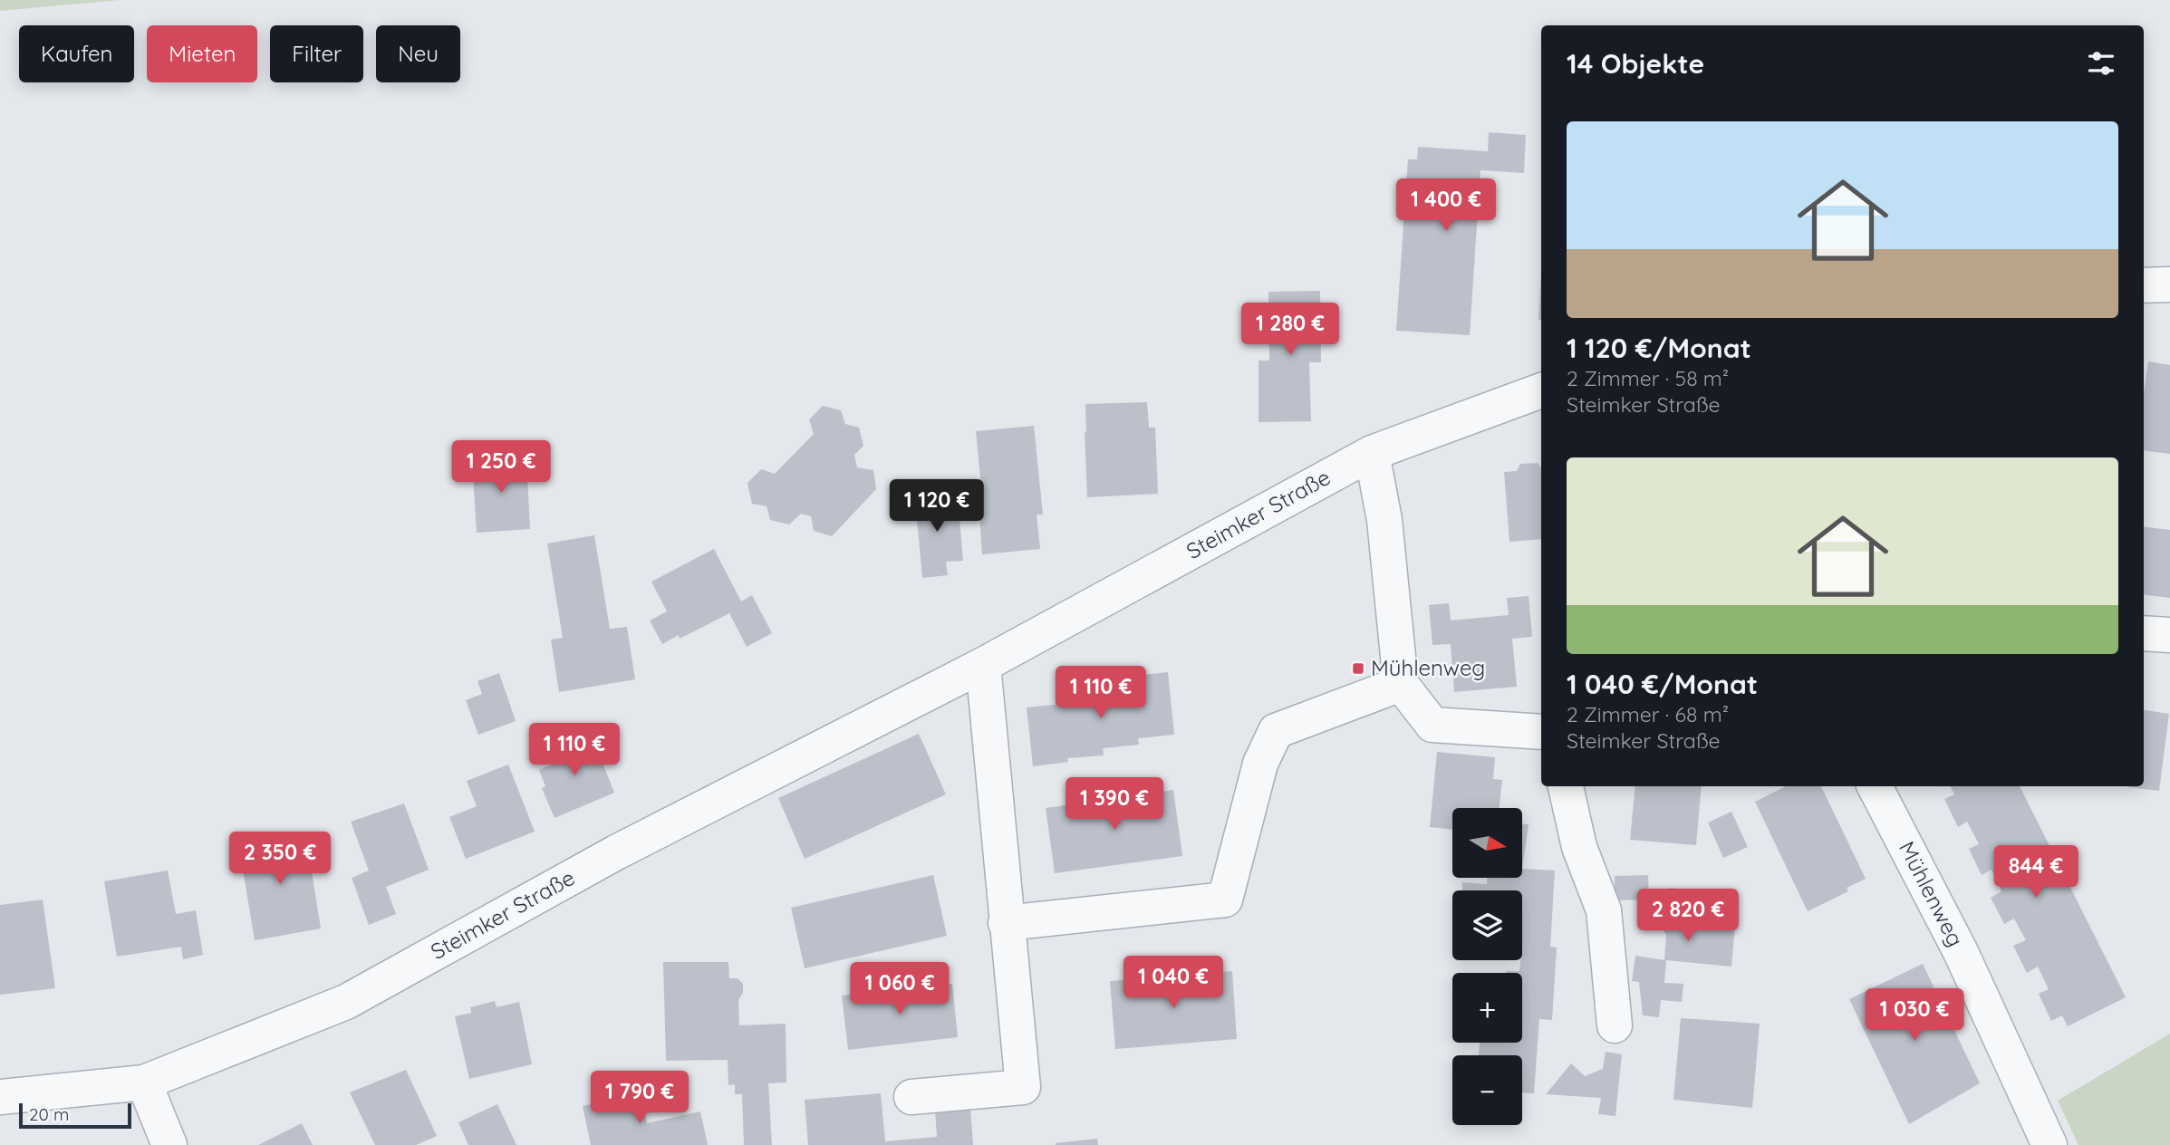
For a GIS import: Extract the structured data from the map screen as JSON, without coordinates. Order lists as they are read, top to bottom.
{
  "streets": {
    "street": ["Steimker Straße", "Mühlenweg"]
  },
  "places": {
    "transit": ["Mühlenweg"]
  },
  "scale_bar": "20 m",
  "north": "right",
  "page": {
    "chip": [
      "Kaufen",
      "Mieten",
      "Filter",
      "Neu"
    ],
    "heading": "14 Objekte",
    "list": [
      {
        "name": "1 120 €/Monat",
        "note": "2 Zimmer · 58 m² · Steimker Straße"
      },
      {
        "name": "1 040 €/Monat",
        "note": "2 Zimmer · 68 m² · Steimker Straße"
      }
    ],
    "price": [
      "1 400 €",
      "1 280 €",
      "1 250 €",
      "1 120 €",
      "1 110 €",
      "1 110 €",
      "1 390 €",
      "2 350 €",
      "844 €",
      "2 820 €",
      "1 040 €",
      "1 060 €",
      "1 030 €",
      "1 790 €"
    ],
    "map_buttons": ["+", "−"],
    "scale": "20 m"
  }
}
